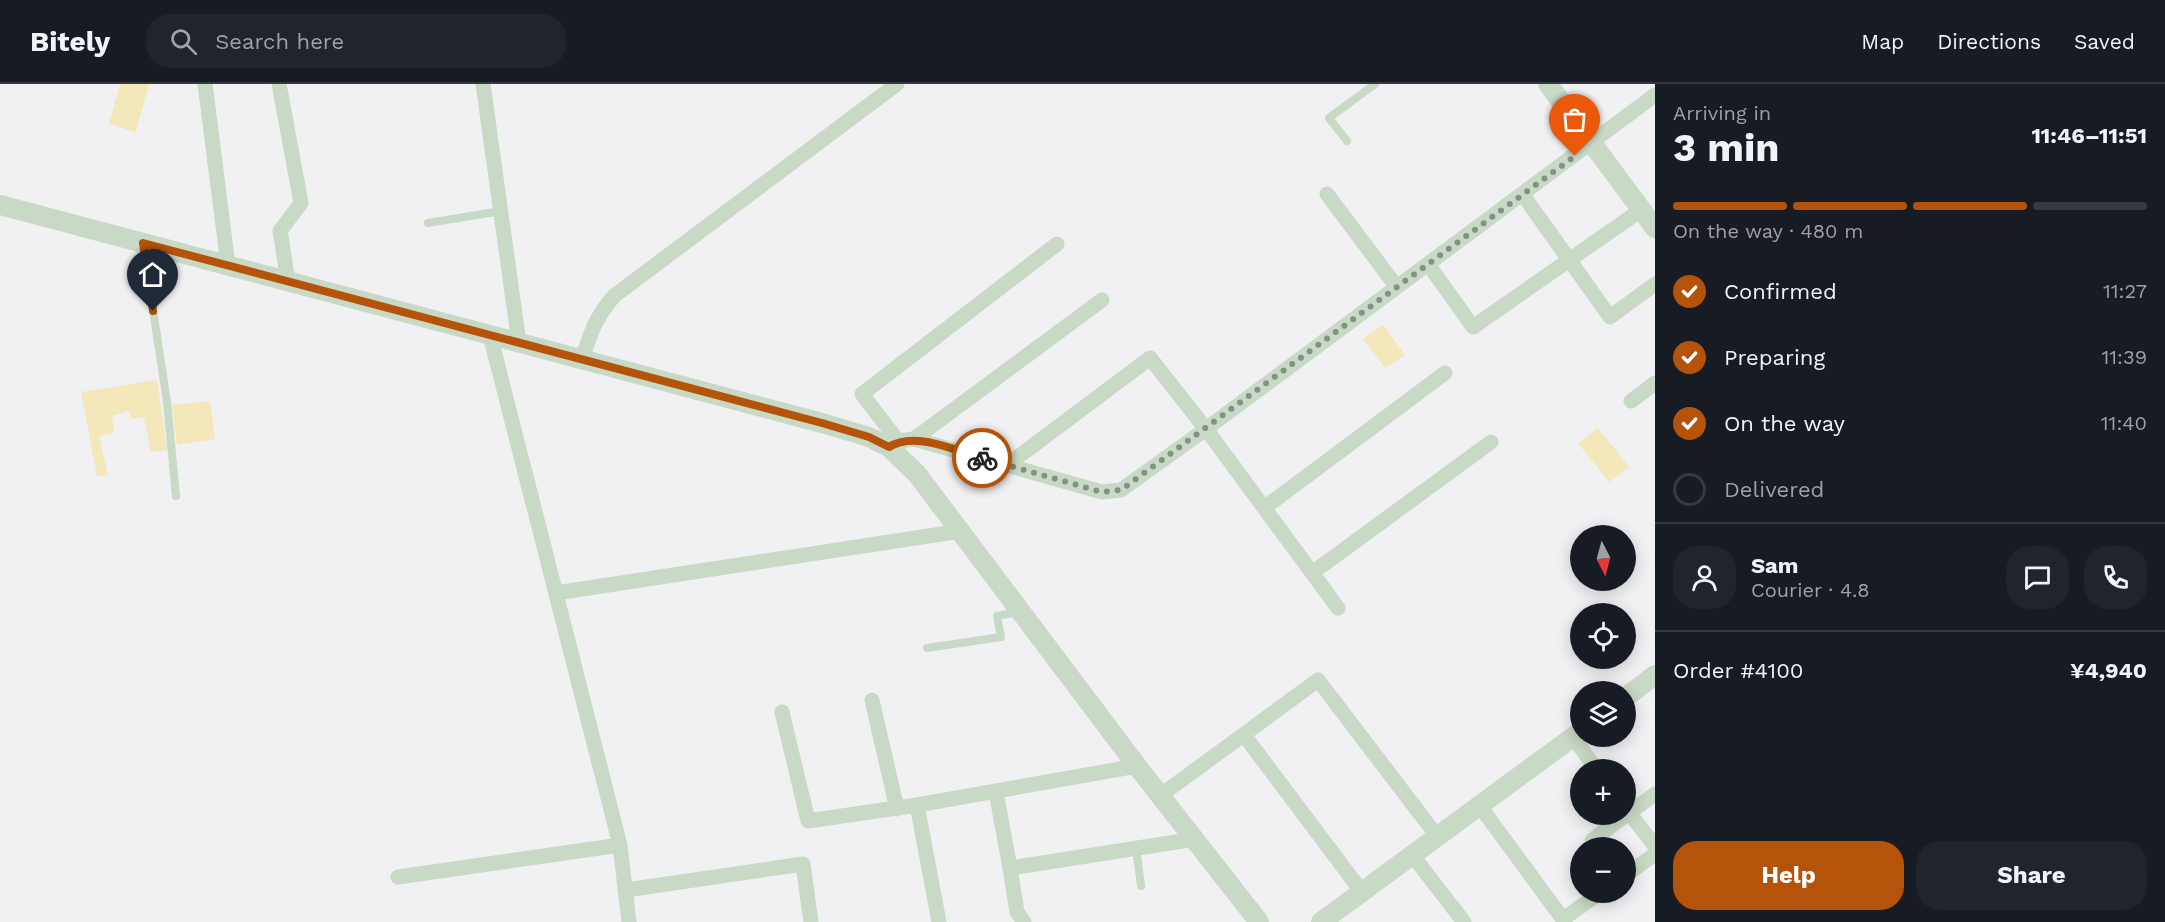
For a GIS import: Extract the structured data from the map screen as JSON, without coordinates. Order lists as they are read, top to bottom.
{
  "north": "bottom",
  "page": {
    "header": "Bitely",
    "search": "Search here",
    "nav": ["Map", "Directions", "Saved"],
    "heading": ["3 min", "Arriving in", "11:46–11:51"],
    "panel": [
      "Sam",
      "Courier · 4.8",
      "Order #4100",
      "¥4,940"
    ],
    "bar": "On the way · 480 m",
    "list": [
      ["Confirmed", "11:27"],
      ["Preparing", "11:39"],
      ["On the way", "11:40"],
      "Delivered"
    ],
    "map_buttons": ["+", "−"],
    "buttons": ["Help", "Share"]
  }
}
